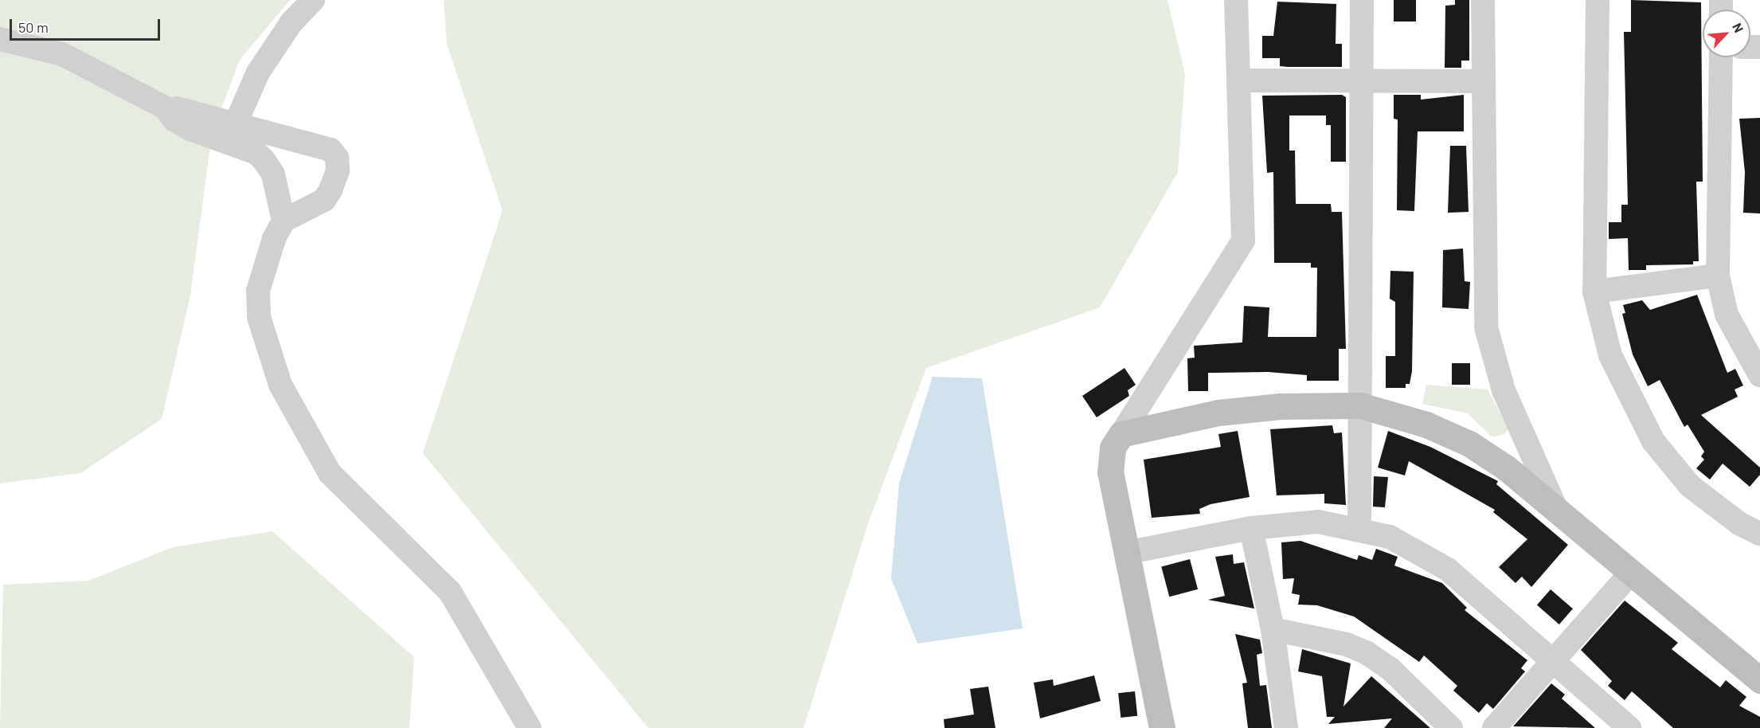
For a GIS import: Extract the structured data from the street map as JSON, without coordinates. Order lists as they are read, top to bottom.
{
  "scale_bar": "50 m",
  "north": "top right"
}
